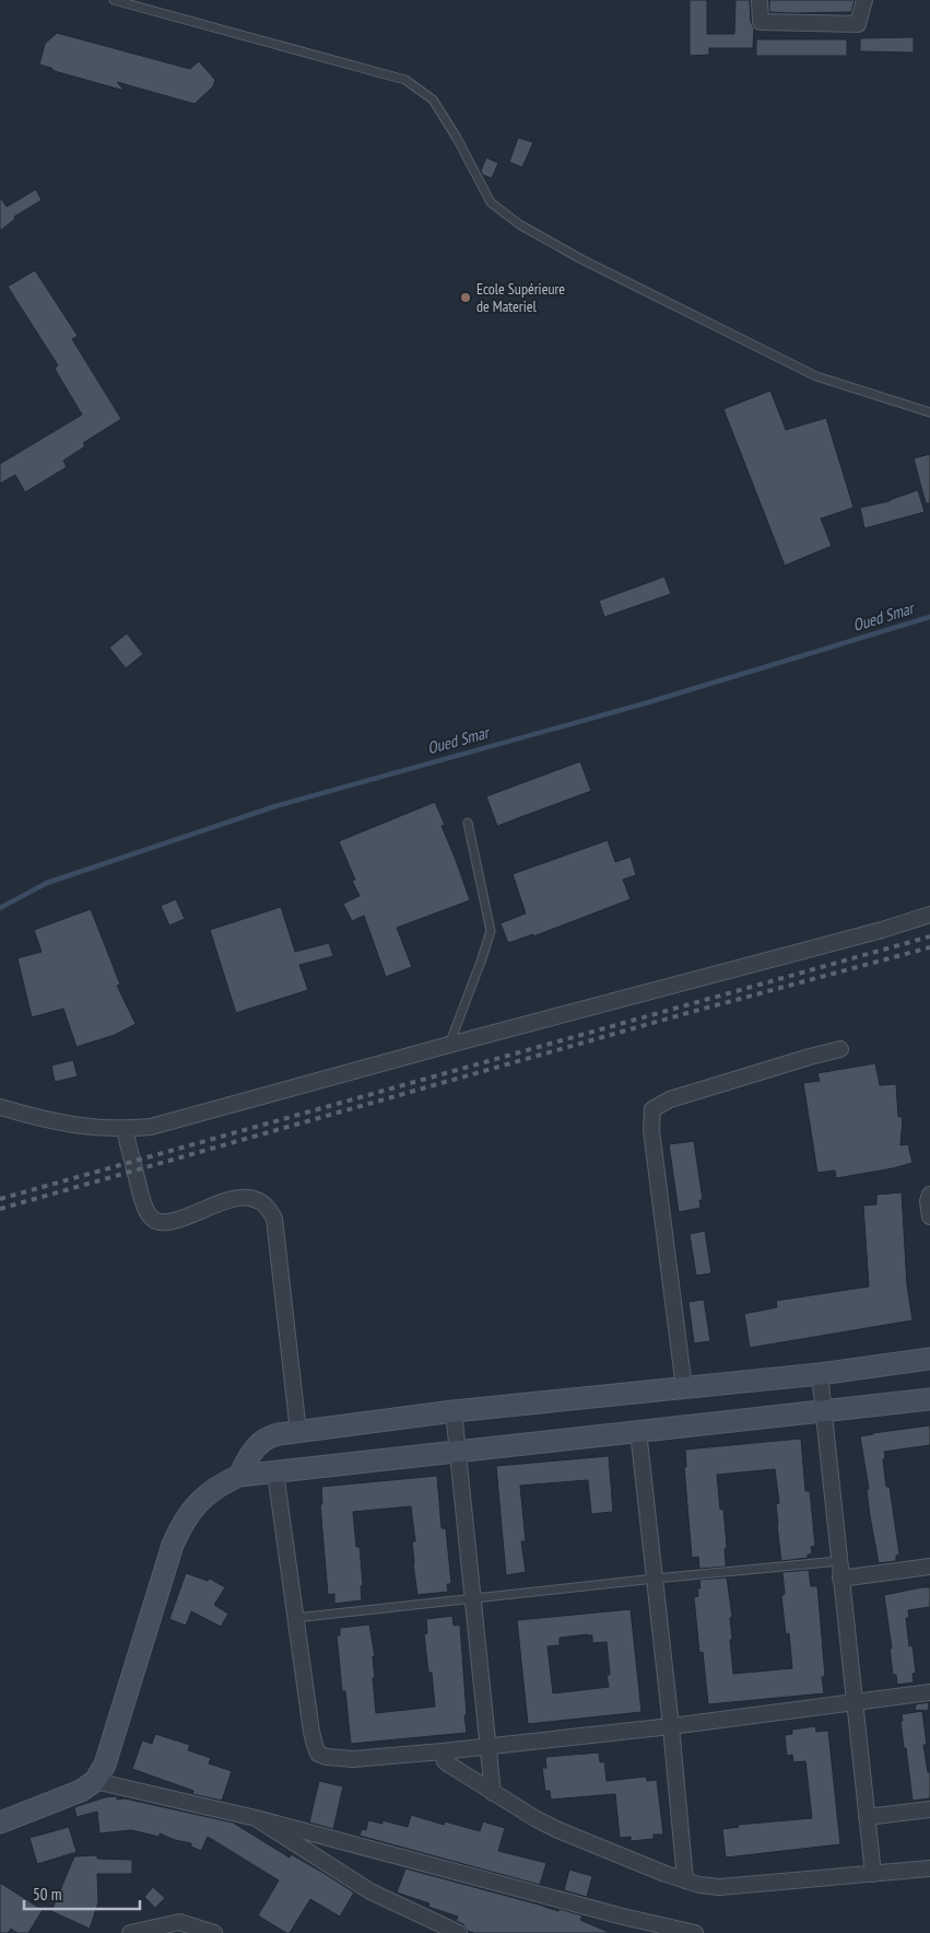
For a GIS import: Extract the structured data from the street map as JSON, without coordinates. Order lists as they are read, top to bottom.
{
  "water": ["Oued Smar"],
  "places": ["Ecole Supérieure de Materiel"],
  "scale_bar": "50 m"
}
